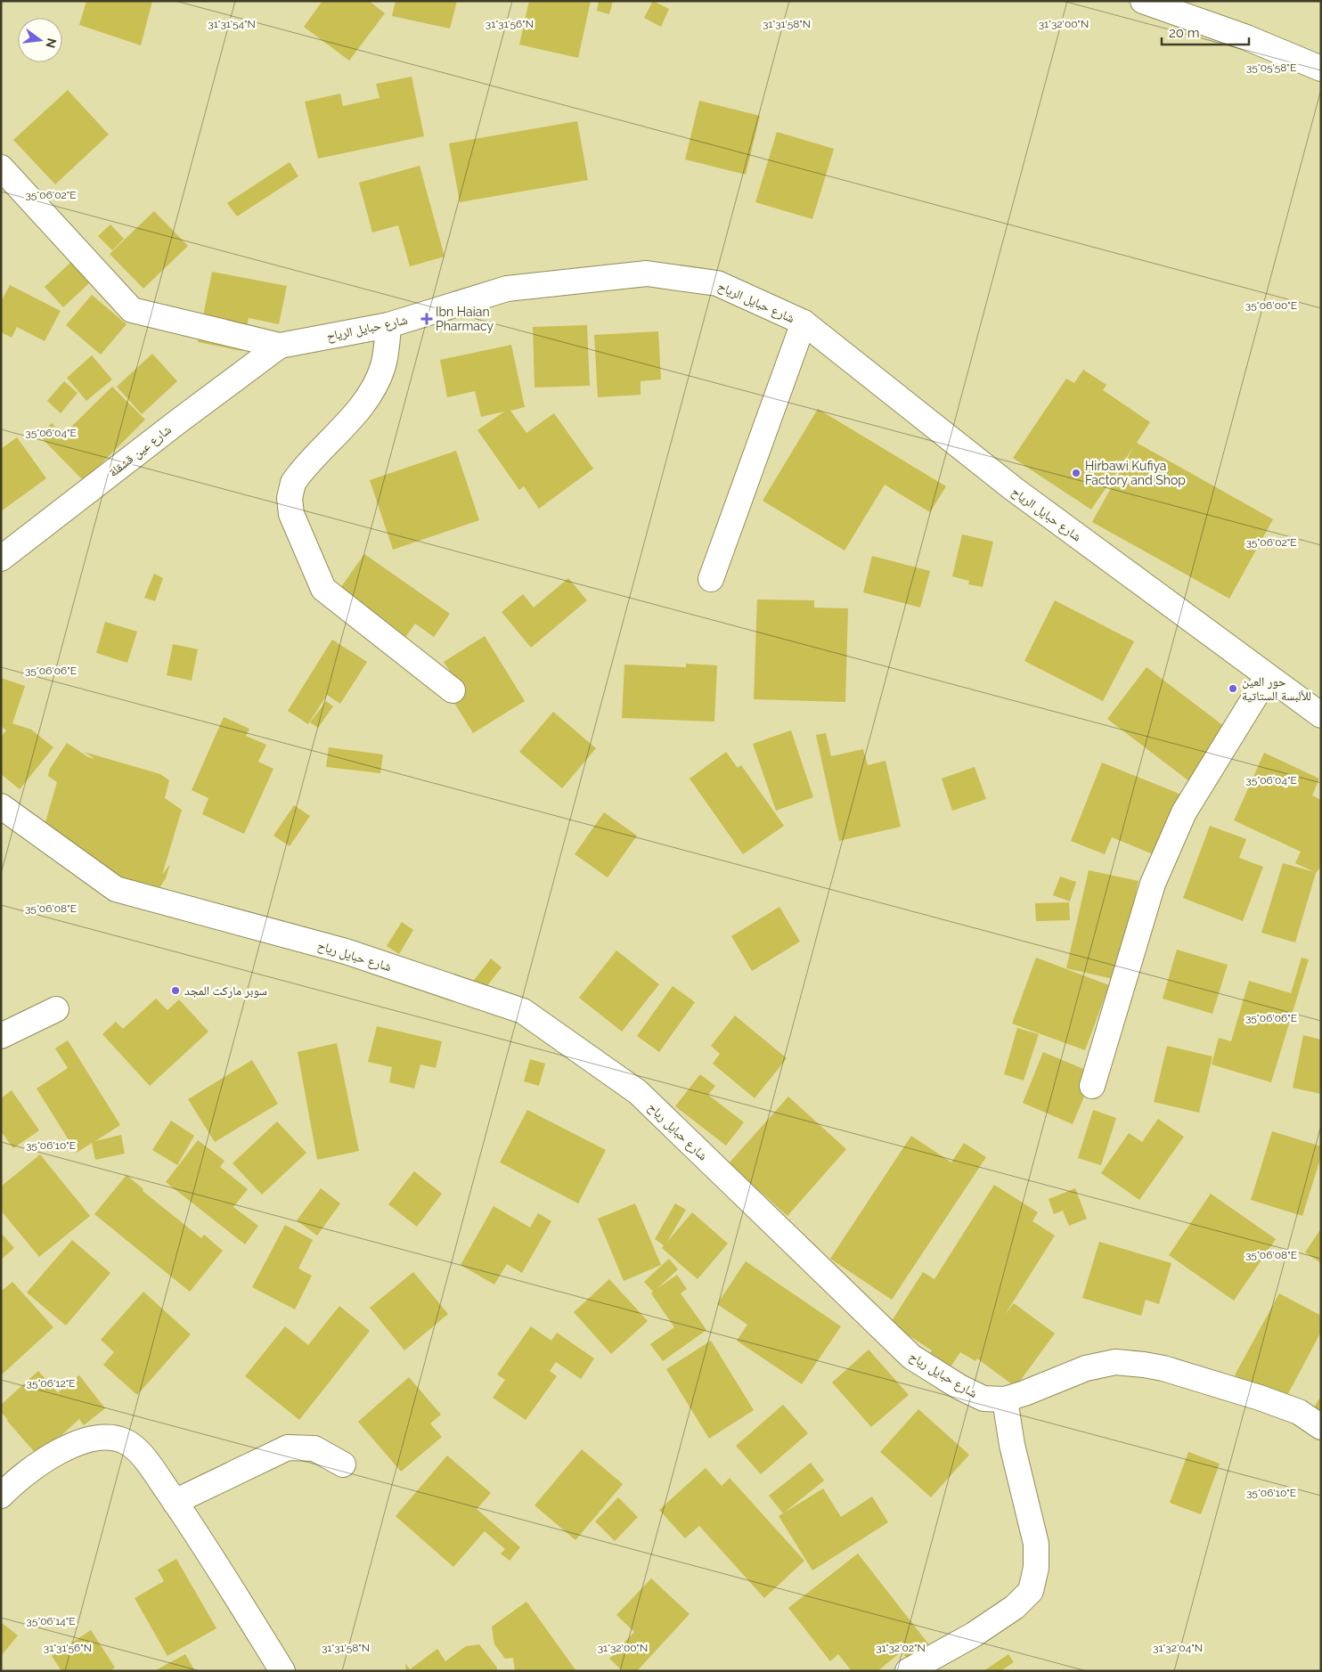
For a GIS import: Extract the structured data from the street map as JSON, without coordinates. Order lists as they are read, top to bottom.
{
  "streets": {
    "street": ["شارع حبايل الرياح", "شارع عين قشقلة", "شارع حبايل رياح"]
  },
  "crossings": [
    ["شارع حبايل الرياح", "شارع عين قشقلة"]
  ],
  "places": {
    "health": ["Ibn Haian Pharmacy"],
    "other": ["Hirbawi Kufiya Factory and Shop", "حور العين للألبسة الستاتية", "سوبر ماركت المجد"]
  },
  "scale_bar": "20 m",
  "north": "right",
  "coordinates": [
    "31°31'54\"N",
    "31°31'56\"N",
    "31°31'58\"N",
    "31°32'00\"N",
    "35°05'58\"E",
    "35°06'02\"E",
    "35°06'00\"E",
    "35°06'04\"E",
    "35°06'06\"E",
    "35°06'08\"E",
    "35°06'10\"E",
    "35°06'12\"E",
    "35°06'14\"E",
    "31°32'02\"N",
    "31°32'04\"N"
  ]
}
